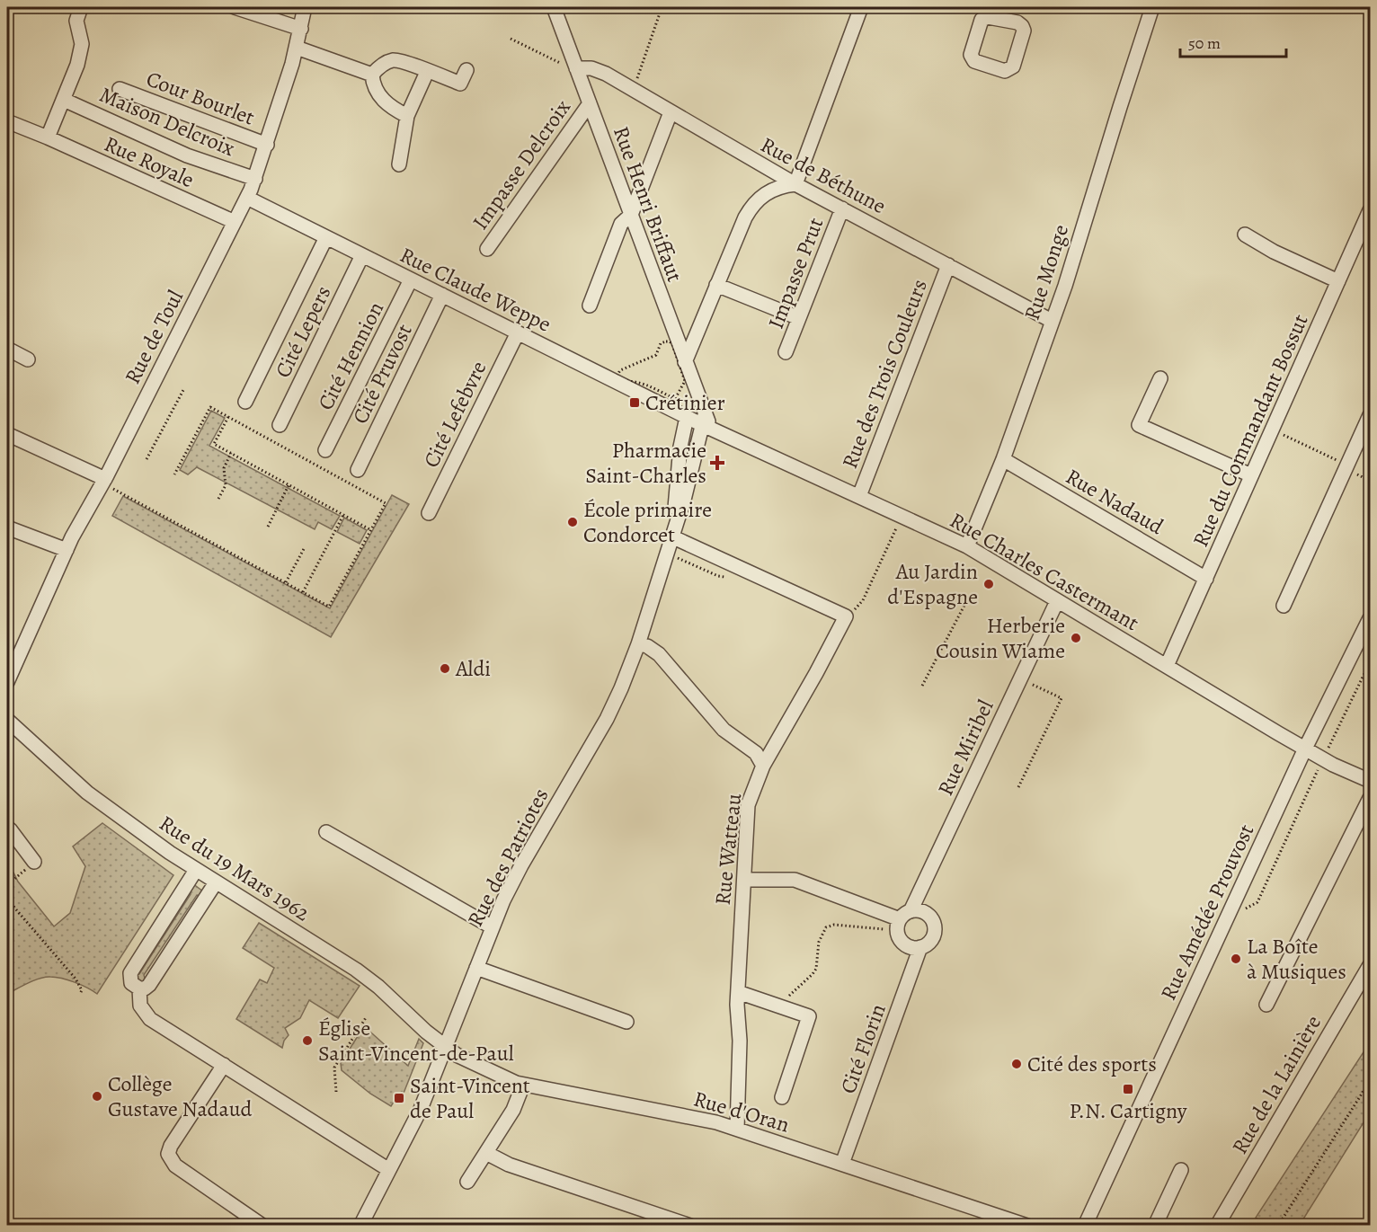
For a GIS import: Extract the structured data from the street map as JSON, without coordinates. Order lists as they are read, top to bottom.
{
  "streets": {
    "street": [
      "Cour Bourlet",
      "Maison Delcroix",
      "Rue Royale",
      "Impasse Delcroix",
      "Rue de Béthune",
      "Rue Henri Briffaut",
      "Rue Monge",
      "Impasse Prut",
      "Rue Claude Weppe",
      "Cité Lepers",
      "Rue de Toul",
      "Cité Hennion",
      "Cité Pruvost",
      "Rue des Trois Couleurs",
      "Cité Lefebvre",
      "Rue du Commandant Bossut",
      "Rue Nadaud",
      "Rue Charles Castermant",
      "Rue Miribel",
      "Rue Watteau",
      "Rue des Patriotes",
      "Rue du 19 Mars 1962",
      "Rue Amédée Prouvost",
      "Cité Florin",
      "Rue de la Lainière",
      "Rue d'Oran"
    ]
  },
  "crossings": [
    ["Cour Bourlet", "Rue de Toul"],
    ["Maison Delcroix", "Rue de Toul"],
    ["Rue Royale", "Rue de Toul"],
    ["Impasse Delcroix", "Rue Henri Briffaut"],
    ["Rue de Béthune", "Rue Henri Briffaut"],
    ["Rue de Béthune", "Rue Monge"],
    ["Rue de Béthune", "Impasse Prut"],
    ["Rue de Béthune", "Rue des Trois Couleurs"],
    ["Rue Henri Briffaut", "Rue Charles Castermant"],
    ["Rue Henri Briffaut", "Rue des Patriotes"],
    ["Rue Monge", "Rue Nadaud"],
    ["Rue Monge", "Rue Charles Castermant"],
    ["Rue Claude Weppe", "Cité Lepers"],
    ["Rue Claude Weppe", "Rue de Toul"],
    ["Rue Claude Weppe", "Cité Hennion"],
    ["Rue Claude Weppe", "Cité Pruvost"],
    ["Rue Claude Weppe", "Cité Lefebvre"],
    ["Rue Claude Weppe", "Rue des Patriotes"],
    ["Rue des Trois Couleurs", "Rue Charles Castermant"],
    ["Rue du Commandant Bossut", "Rue Nadaud"],
    ["Rue du Commandant Bossut", "Rue Charles Castermant"],
    ["Rue Charles Castermant", "Rue Miribel"],
    ["Rue Charles Castermant", "Rue des Patriotes"],
    ["Rue Charles Castermant", "Rue Amédée Prouvost"],
    ["Rue Miribel", "Cité Florin"],
    ["Rue Watteau", "Rue d'Oran"],
    ["Rue des Patriotes", "Rue du 19 Mars 1962"],
    ["Rue des Patriotes", "Rue d'Oran"],
    ["Rue du 19 Mars 1962", "Rue d'Oran"],
    ["Cité Florin", "Rue d'Oran"]
  ],
  "places": {
    "transit": ["Crétinier", "P.N. Cartigny", "Saint-Vincent de Paul"],
    "health": ["Pharmacie Saint-Charles"],
    "other": [
      "École primaire Condorcet",
      "Au Jardin d'Espagne",
      "Herberie Cousin Wiame",
      "Aldi",
      "La Boîte à Musiques",
      "Église Saint-Vincent-de-Paul",
      "Cité des sports",
      "Collège Gustave Nadaud"
    ]
  },
  "scale_bar": "50 m"
}
